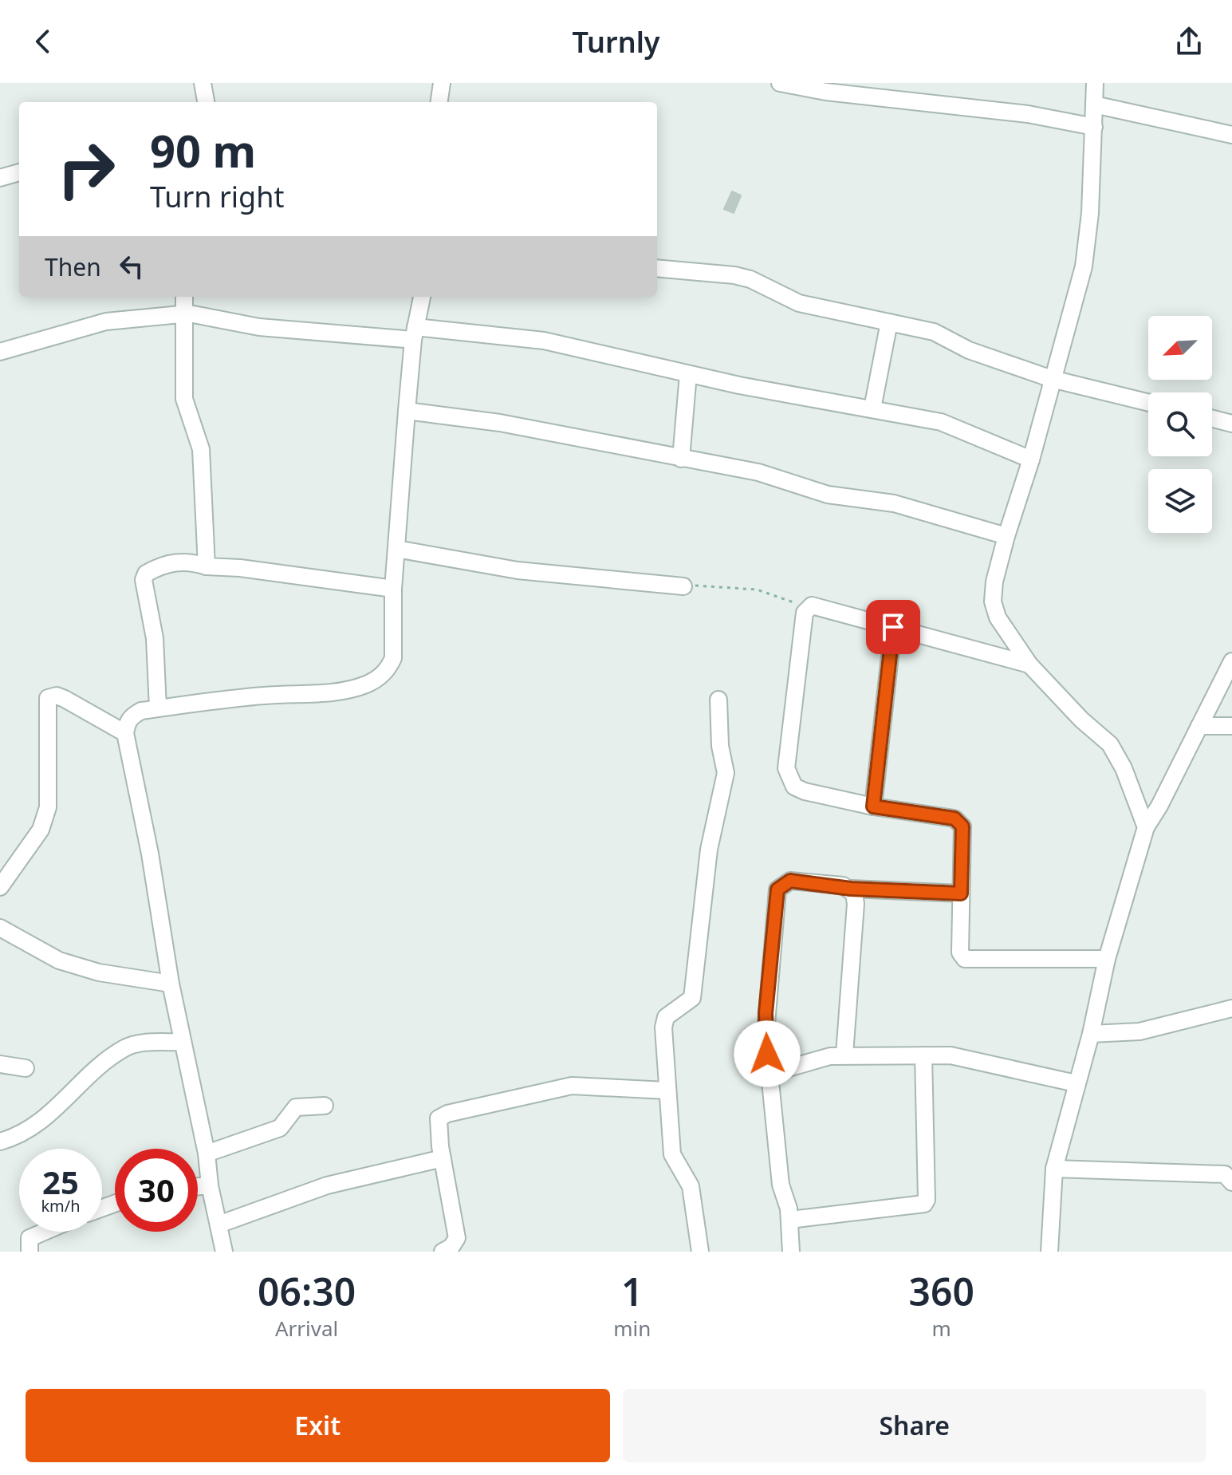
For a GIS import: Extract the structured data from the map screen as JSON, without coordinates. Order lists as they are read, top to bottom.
{
  "north": "bottom left",
  "page": {
    "header": "Turnly",
    "turn": ["90 m", "Turn right"],
    "then": "Then",
    "speed": "25 km/h",
    "limit": "30",
    "eta": [
      "06:30",
      "Arrival",
      "1",
      "min",
      "360",
      "m"
    ],
    "buttons": ["Exit", "Share"]
  }
}
